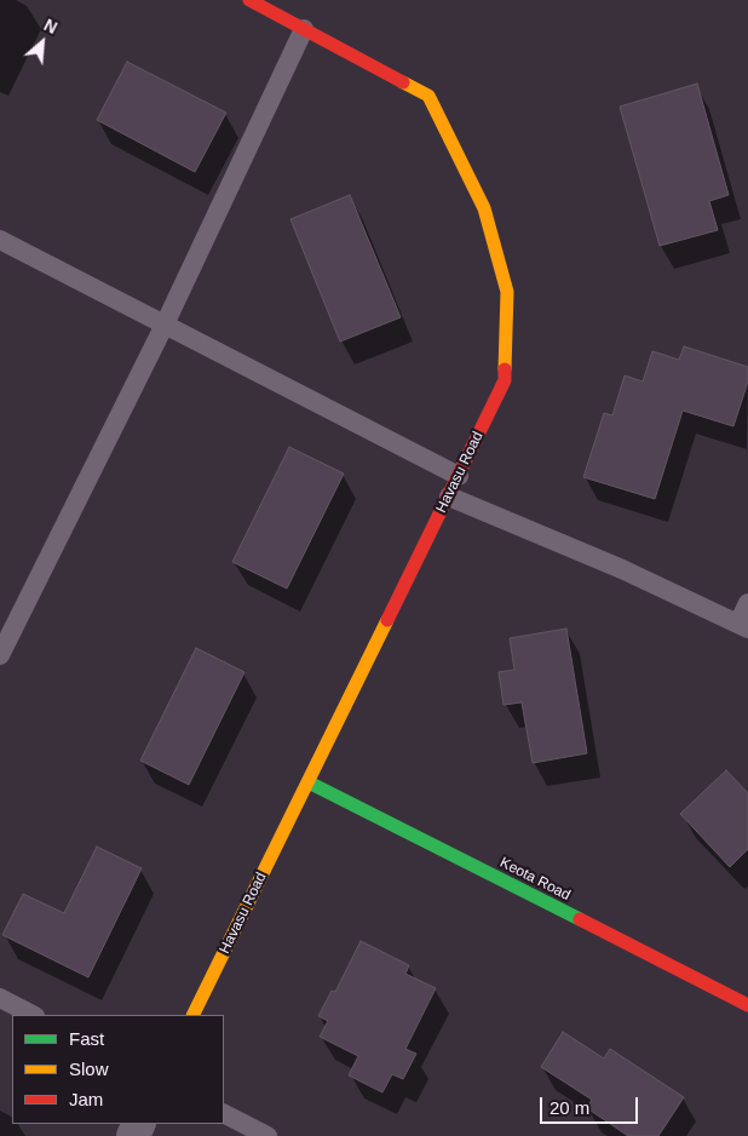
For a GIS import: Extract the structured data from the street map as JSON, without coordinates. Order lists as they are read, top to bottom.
{
  "streets": {
    "street": ["Havasu Road", "Keota Road"]
  },
  "crossings": [
    ["Havasu Road", "Keota Road"]
  ],
  "legend": ["Fast", "Slow", "Jam"],
  "scale_bar": "20 m",
  "north": "top right"
}
